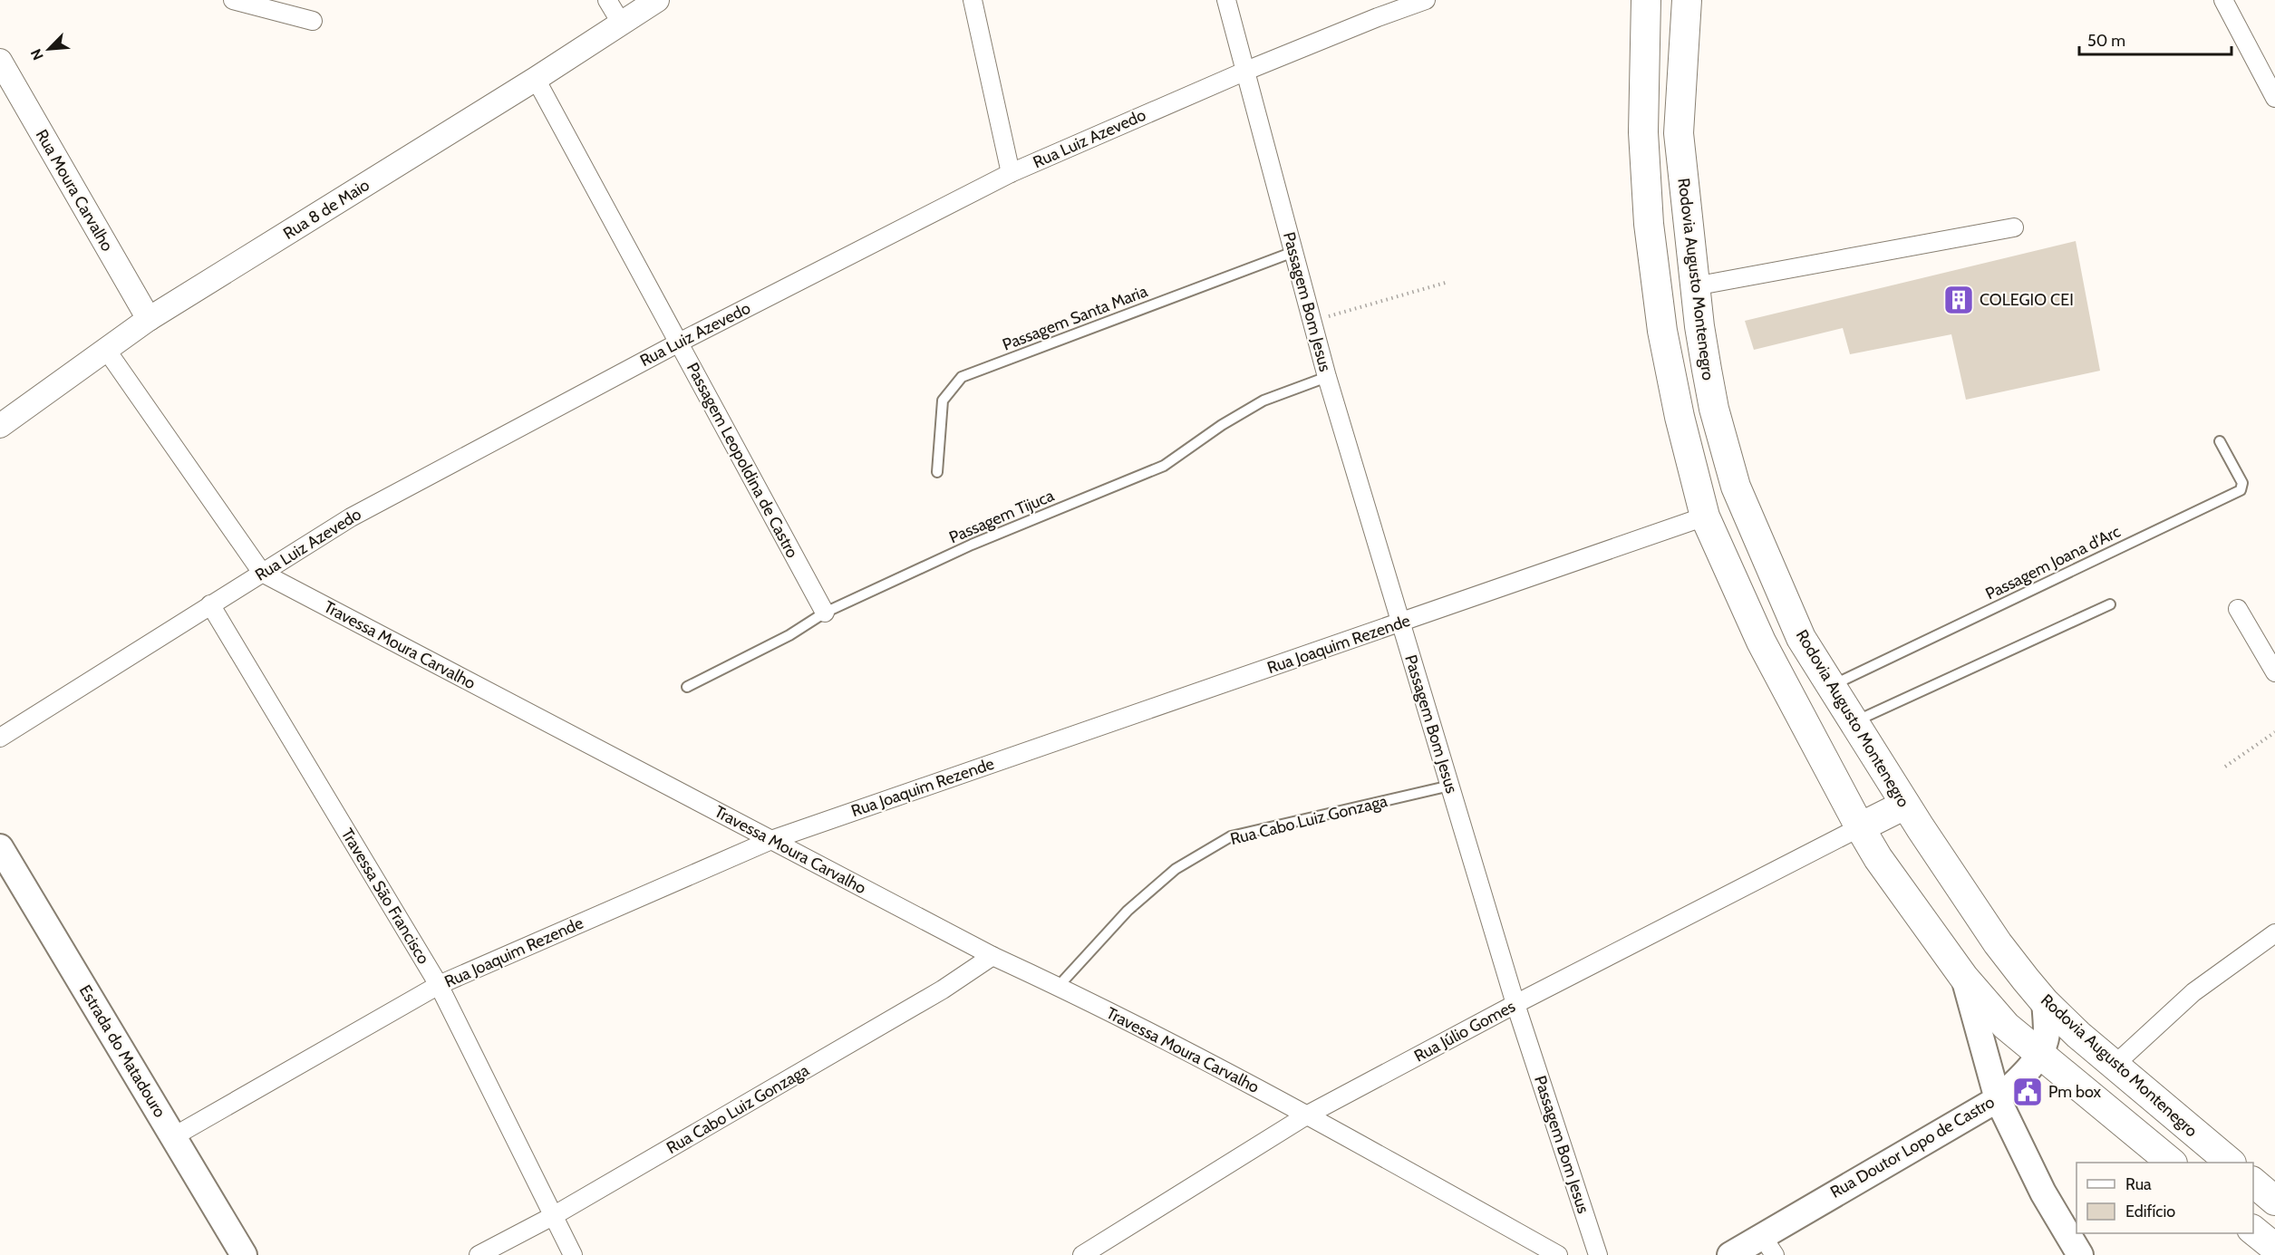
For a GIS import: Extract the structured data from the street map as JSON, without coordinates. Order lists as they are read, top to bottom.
{
  "streets": {
    "main road": ["Rodovia Augusto Montenegro", "Estrada do Matadouro", "Rua Doutor Lopo de Castro"],
    "street": [
      "Rua Luiz Azevedo",
      "Rua Moura Carvalho",
      "Rua 8 de Maio",
      "Passagem Bom Jesus",
      "Passagem Leopoldina de Castro",
      "Rua Joaquim Rezende",
      "Travessa Moura Carvalho",
      "Rua Cabo Luiz Gonzaga",
      "Travessa São Francisco",
      "Rua Júlio Gomes"
    ],
    "lane": ["Passagem Santa Maria", "Passagem Tijuca", "Passagem Joana d'Arc"]
  },
  "crossings": [
    ["Rua Luiz Azevedo", "Passagem Bom Jesus"],
    ["Rua Luiz Azevedo", "Passagem Leopoldina de Castro"],
    ["Rua Luiz Azevedo", "Travessa Moura Carvalho"],
    ["Rua Luiz Azevedo", "Travessa São Francisco"],
    ["Rua Moura Carvalho", "Rua 8 de Maio"],
    ["Rua 8 de Maio", "Passagem Leopoldina de Castro"],
    ["Rua 8 de Maio", "Travessa Moura Carvalho"],
    ["Rodovia Augusto Montenegro", "Passagem Joana d'Arc"],
    ["Rodovia Augusto Montenegro", "Rua Doutor Lopo de Castro"],
    ["Passagem Bom Jesus", "Passagem Santa Maria"],
    ["Passagem Bom Jesus", "Passagem Tijuca"],
    ["Passagem Bom Jesus", "Rua Joaquim Rezende"],
    ["Passagem Bom Jesus", "Rua Cabo Luiz Gonzaga"],
    ["Passagem Bom Jesus", "Rua Júlio Gomes"],
    ["Passagem Leopoldina de Castro", "Passagem Tijuca"],
    ["Rua Joaquim Rezende", "Travessa Moura Carvalho"],
    ["Rua Joaquim Rezende", "Travessa São Francisco"],
    ["Rua Joaquim Rezende", "Estrada do Matadouro"],
    ["Travessa Moura Carvalho", "Rua Cabo Luiz Gonzaga"],
    ["Travessa Moura Carvalho", "Rua Júlio Gomes"],
    ["Rua Cabo Luiz Gonzaga", "Travessa São Francisco"]
  ],
  "places": {
    "building": ["COLEGIO CEI"],
    "public building": ["Pm box"]
  },
  "legend": ["Rua", "Edifício"],
  "scale_bar": "50 m",
  "north": "bottom left"
}
